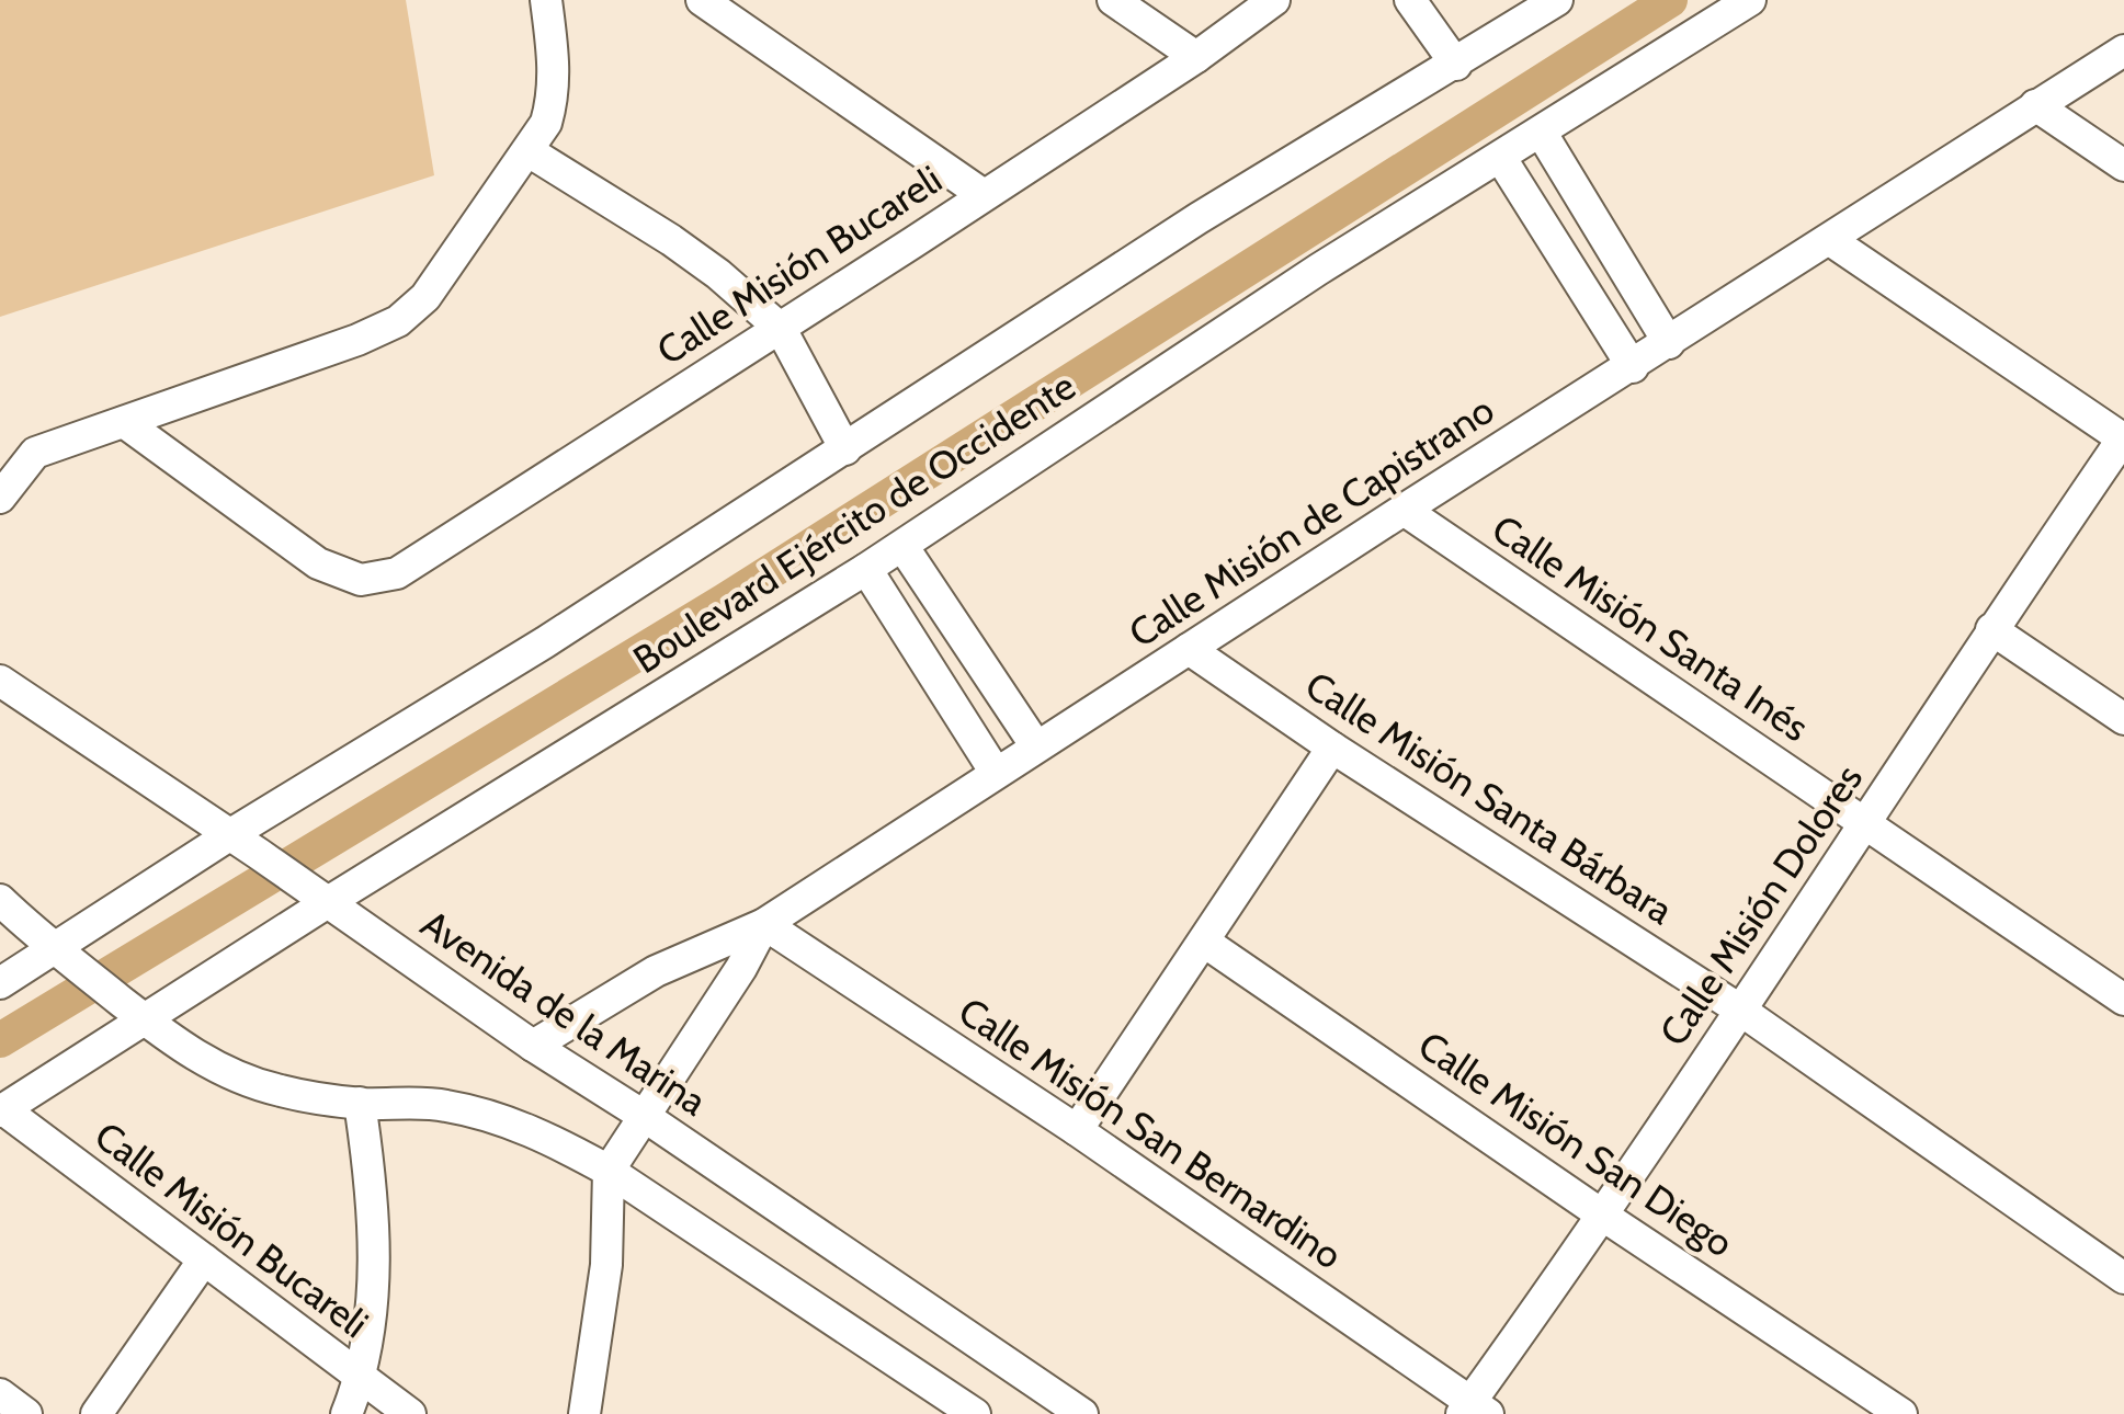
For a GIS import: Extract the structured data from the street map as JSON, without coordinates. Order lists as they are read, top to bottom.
{
  "streets": {
    "street": [
      "Calle Misión Bucareli",
      "Calle Misión de Capistrano",
      "Boulevard Ejército de Occidente",
      "Calle Misión Santa Inés",
      "Calle Misión Santa Bárbara",
      "Calle Misión Dolores",
      "Avenida de la Marina",
      "Calle Misión San Bernardino",
      "Calle Misión San Diego"
    ]
  },
  "crossings": [
    ["Calle Misión Bucareli", "Boulevard Ejército de Occidente"],
    ["Calle Misión de Capistrano", "Calle Misión Santa Inés"],
    ["Calle Misión de Capistrano", "Calle Misión Santa Bárbara"],
    ["Calle Misión de Capistrano", "Avenida de la Marina"],
    ["Calle Misión de Capistrano", "Calle Misión San Bernardino"],
    ["Boulevard Ejército de Occidente", "Avenida de la Marina"],
    ["Calle Misión Santa Inés", "Calle Misión Dolores"],
    ["Calle Misión Santa Bárbara", "Calle Misión Dolores"],
    ["Calle Misión Dolores", "Calle Misión San Bernardino"],
    ["Calle Misión Dolores", "Calle Misión San Diego"]
  ]
}
